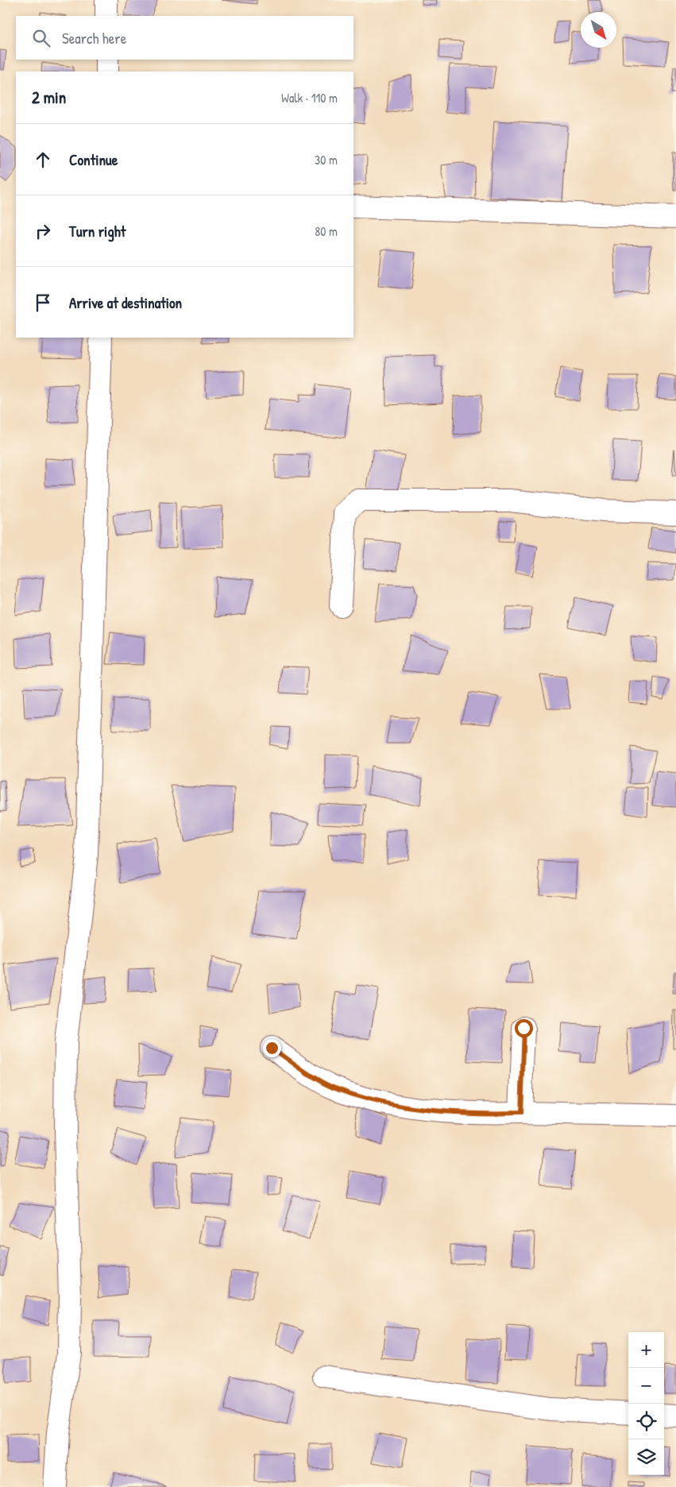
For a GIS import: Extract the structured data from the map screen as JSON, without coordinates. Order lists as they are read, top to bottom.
{
  "north": "bottom right",
  "page": {
    "search": "Search here",
    "heading": ["2 min", "Walk · 110 m"],
    "list": [
      ["Continue", "30 m"],
      ["Turn right", "80 m"],
      "Arrive at destination"
    ],
    "map_buttons": ["+", "−"]
  }
}
